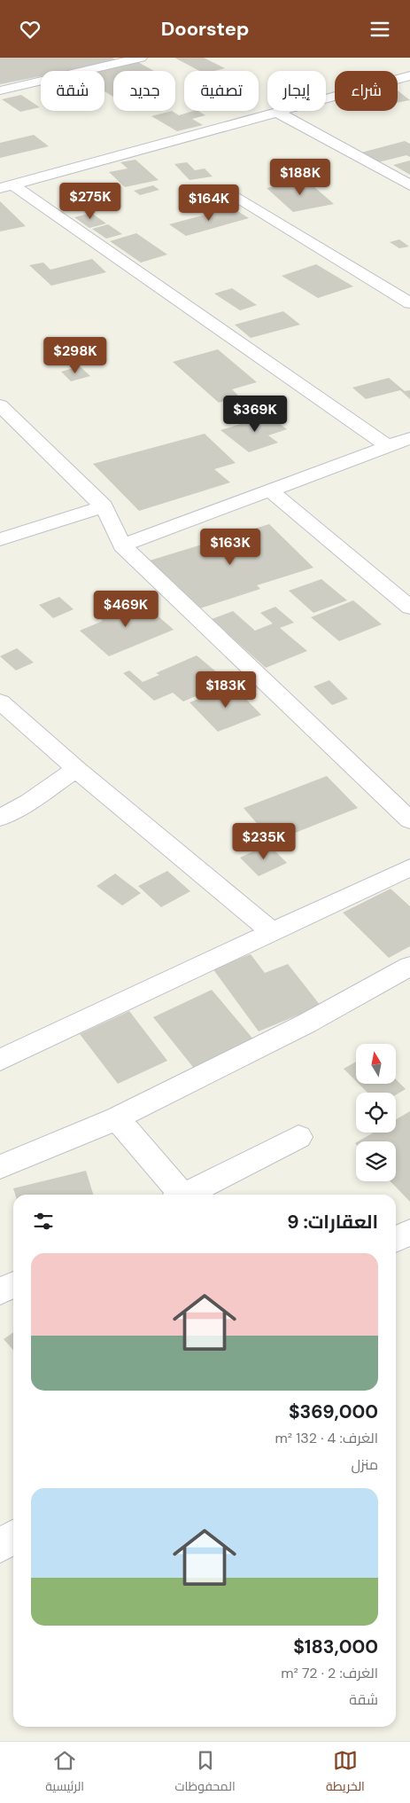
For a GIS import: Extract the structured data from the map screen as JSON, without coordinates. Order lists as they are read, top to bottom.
{
  "north": "top",
  "page": {
    "header": "Doorstep",
    "chip": [
      "شراء",
      "إيجار",
      "تصفية",
      "جديد",
      "شقة"
    ],
    "price": [
      "$188K",
      "$275K",
      "$164K",
      "$298K",
      "$369K",
      "$163K",
      "$469K",
      "$183K",
      "$235K"
    ],
    "heading": "العقارات: 9",
    "list": [
      {
        "name": "$369,000",
        "note": "الغرف: 4 · 132 m² · منزل"
      },
      {
        "name": "$183,000",
        "note": "الغرف: 2 · 72 m² · شقة"
      }
    ],
    "tabs": ["الخريطة", "المحفوظات", "الرئيسية"]
  }
}
